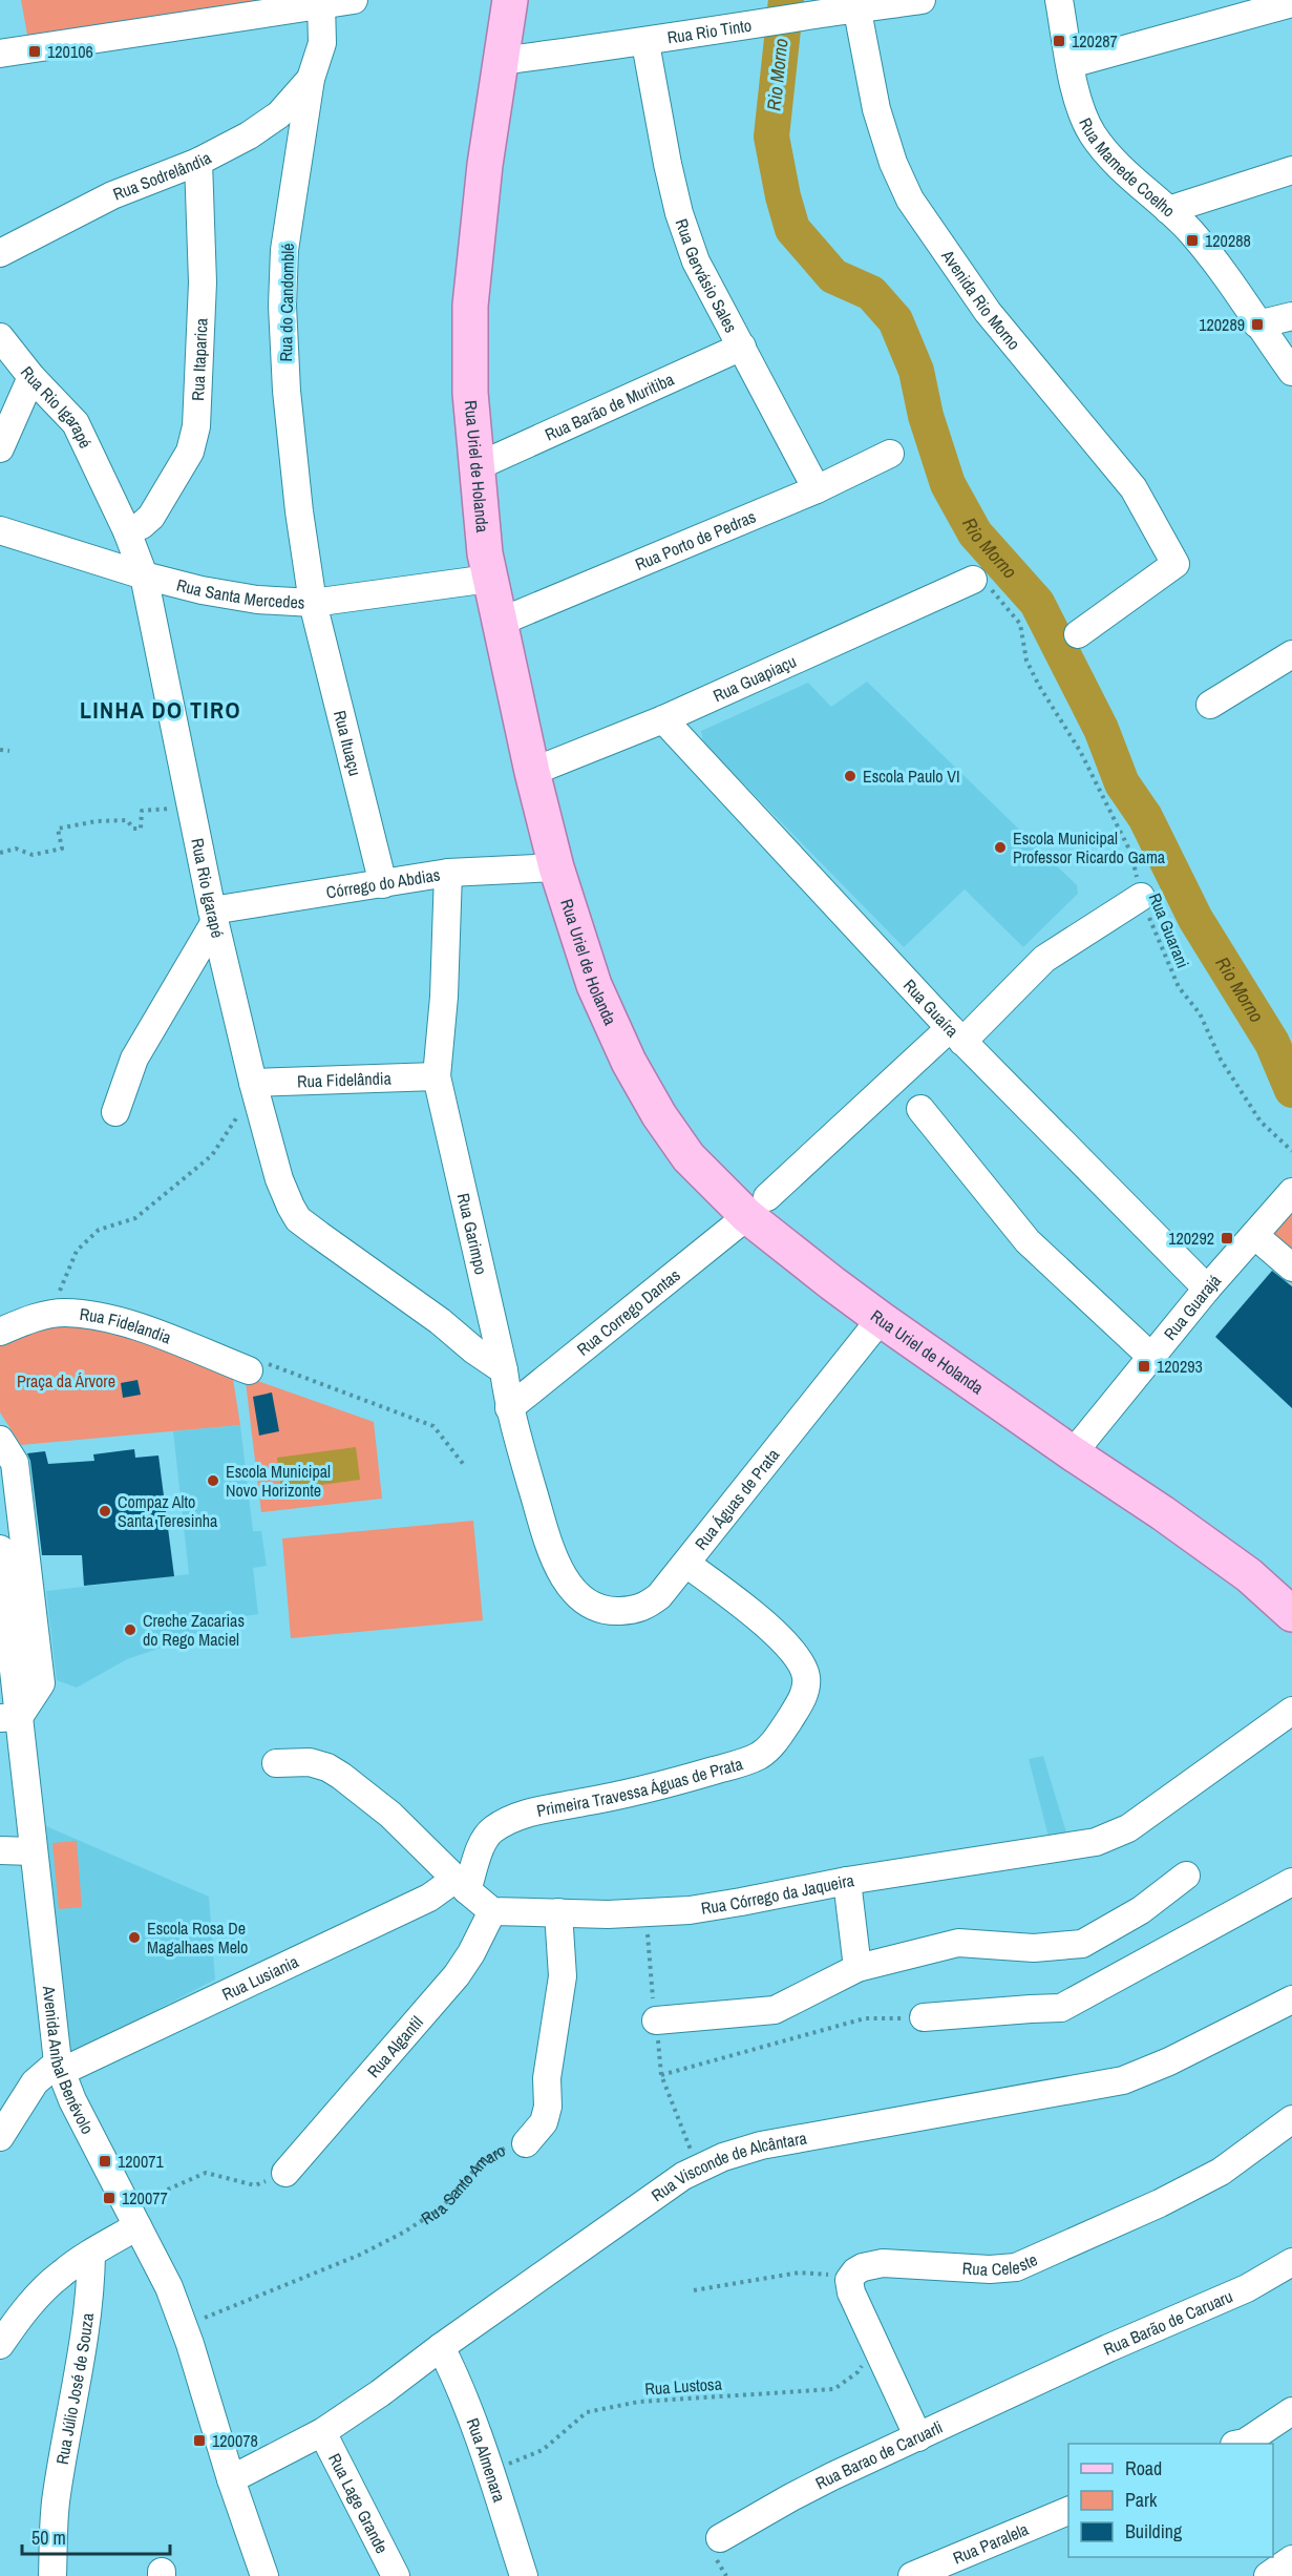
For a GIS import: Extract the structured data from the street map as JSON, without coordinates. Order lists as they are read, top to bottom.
{
  "streets": {
    "main road": ["Rua Uriel de Holanda"],
    "street": [
      "Rua Rio Tinto",
      "Rua Mamede Coelho",
      "Rua Sodrelândia",
      "Rua Gervásio Sales",
      "Avenida Rio Morno",
      "Rua do Candomblé",
      "Rua Itaparica",
      "Rua Rio Igarapé",
      "Rua Barão de Muritiba",
      "Rua Porto de Pedras",
      "Rua Santa Mercedes",
      "Rua Guapiaçu",
      "Rua Ituaçu",
      "Córrego do Abdias",
      "Rua Guaíra",
      "Rua Fidelândia",
      "Rua Garimpo",
      "Rua Guarajá",
      "Rua Corrego Dantas",
      "Rua Fidelandia",
      "Rua Águas de Prata",
      "Primeira Travessa Águas de Prata",
      "Rua Córrego da Jaqueira",
      "Rua Lusiania",
      "Rua Algantil",
      "Avenida Aníbal Benévolo",
      "Rua Visconde de Alcântara",
      "Rua Santo Amaro",
      "Rua Celeste",
      "Rua Barão de Caruaru",
      "Rua Júlio José de Souza",
      "Rua Barao de Caruarli",
      "Rua Almenara",
      "Rua Lage Grande",
      "Rua Paralela"
    ],
    "path": ["Rua Guarani", "Rua Lustosa"]
  },
  "crossings": [
    ["Rua Rio Tinto", "Rua Gervásio Sales"],
    ["Rua Rio Tinto", "Avenida Rio Morno"],
    ["Rua Rio Tinto", "Rua Uriel de Holanda"],
    ["Rua Sodrelândia", "Rua do Candomblé"],
    ["Rua Sodrelândia", "Rua Itaparica"],
    ["Rua Gervásio Sales", "Rua Barão de Muritiba"],
    ["Rua Gervásio Sales", "Rua Porto de Pedras"],
    ["Rua do Candomblé", "Rua Santa Mercedes"],
    ["Rua do Candomblé", "Rua Ituaçu"],
    ["Rua Itaparica", "Rua Rio Igarapé"],
    ["Rua Rio Igarapé", "Rua Santa Mercedes"],
    ["Rua Rio Igarapé", "Córrego do Abdias"],
    ["Rua Rio Igarapé", "Rua Fidelândia"],
    ["Rua Rio Igarapé", "Rua Garimpo"],
    ["Rua Barão de Muritiba", "Rua Uriel de Holanda"],
    ["Rua Uriel de Holanda", "Rua Porto de Pedras"],
    ["Rua Uriel de Holanda", "Rua Santa Mercedes"],
    ["Rua Uriel de Holanda", "Rua Guapiaçu"],
    ["Rua Uriel de Holanda", "Córrego do Abdias"],
    ["Rua Uriel de Holanda", "Rua Guarajá"],
    ["Rua Uriel de Holanda", "Rua Corrego Dantas"],
    ["Rua Uriel de Holanda", "Rua Águas de Prata"],
    ["Rua Santa Mercedes", "Rua Ituaçu"],
    ["Rua Guapiaçu", "Rua Guarani"],
    ["Rua Guapiaçu", "Rua Guaíra"],
    ["Rua Ituaçu", "Córrego do Abdias"],
    ["Córrego do Abdias", "Rua Garimpo"],
    ["Rua Guarani", "Rua Corrego Dantas"],
    ["Rua Guaíra", "Rua Guarajá"],
    ["Rua Guaíra", "Rua Corrego Dantas"],
    ["Rua Fidelândia", "Rua Garimpo"],
    ["Rua Garimpo", "Rua Corrego Dantas"],
    ["Rua Garimpo", "Rua Águas de Prata"],
    ["Rua Águas de Prata", "Primeira Travessa Águas de Prata"],
    ["Primeira Travessa Águas de Prata", "Rua Lusiania"],
    ["Rua Córrego da Jaqueira", "Rua Algantil"],
    ["Rua Córrego da Jaqueira", "Rua Santo Amaro"],
    ["Rua Lusiania", "Avenida Aníbal Benévolo"],
    ["Avenida Aníbal Benévolo", "Rua Visconde de Alcântara"],
    ["Avenida Aníbal Benévolo", "Rua Santo Amaro"],
    ["Rua Visconde de Alcântara", "Rua Almenara"],
    ["Rua Visconde de Alcântara", "Rua Lage Grande"],
    ["Rua Barão de Caruaru", "Rua Barao de Caruarli"],
    ["Rua Lustosa", "Rua Almenara"]
  ],
  "districts": ["LINHA DO TIRO"],
  "water": ["Rio Morno"],
  "parks": ["Praça da Árvore"],
  "places": {
    "transit": [
      "120287",
      "120106",
      "120288",
      "120289",
      "120292",
      "120293",
      "120071",
      "120077",
      "120078"
    ],
    "other": [
      "Escola Paulo VI",
      "Escola Municipal Professor Ricardo Gama",
      "Escola Municipal Novo Horizonte",
      "Compaz Alto Santa Teresinha",
      "Creche Zacarias do Rego Maciel",
      "Escola Rosa De Magalhaes Melo"
    ]
  },
  "legend": ["Road", "Park", "Building"],
  "scale_bar": "50 m"
}
